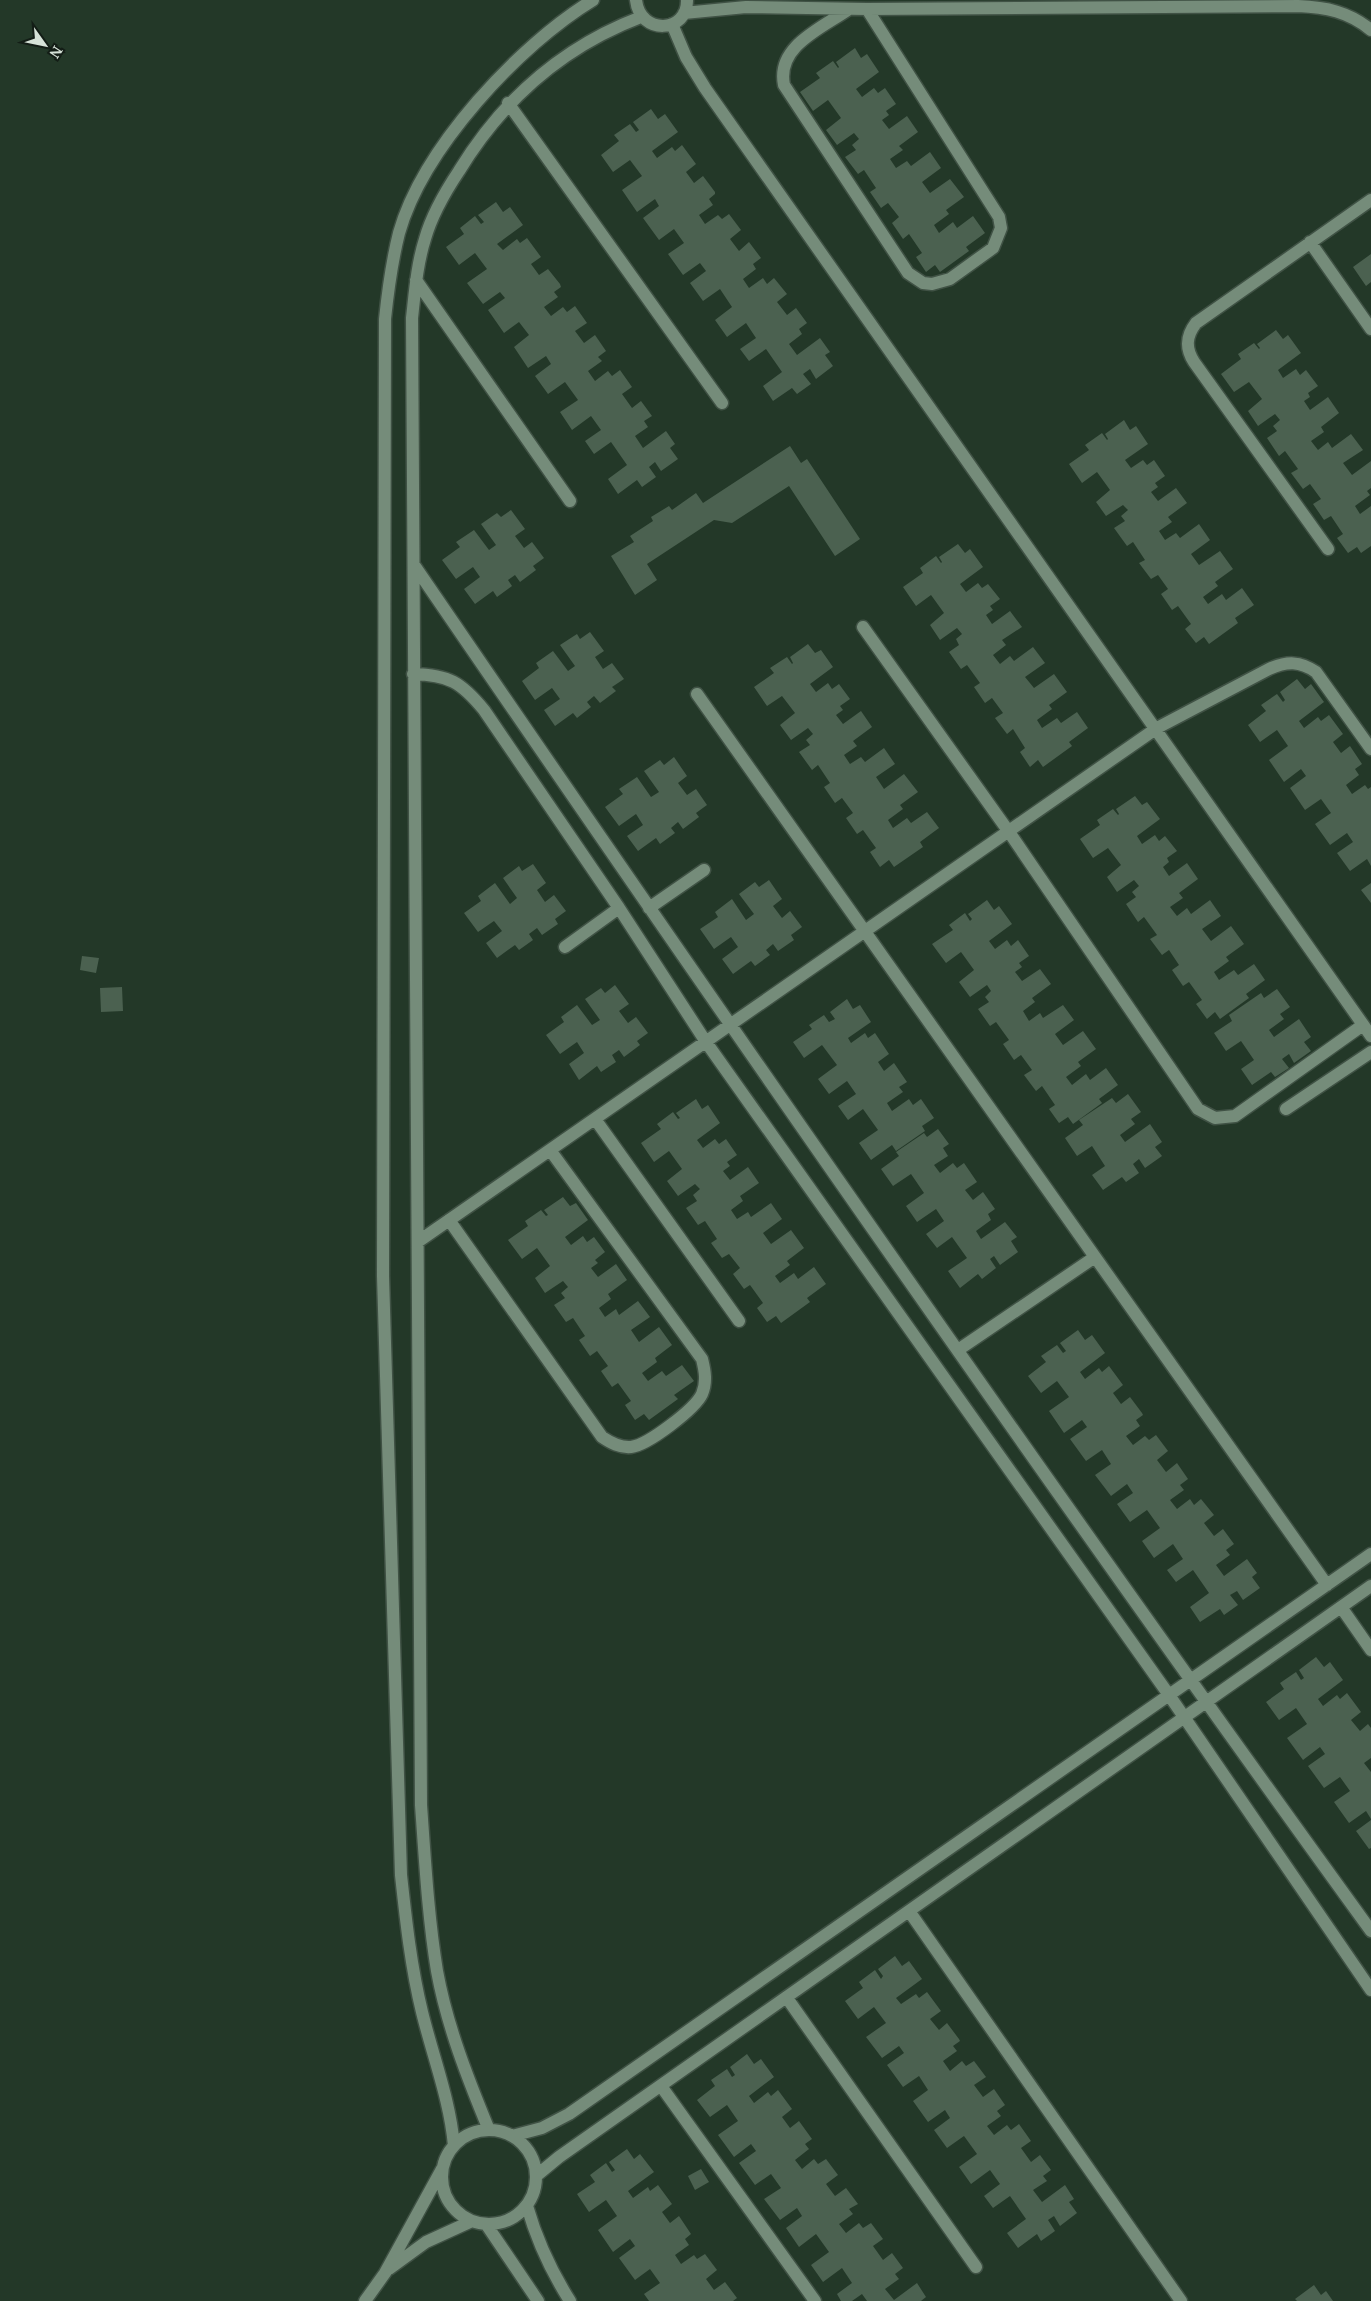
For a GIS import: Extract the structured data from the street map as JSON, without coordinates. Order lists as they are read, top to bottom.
{
  "north": "bottom right"
}
